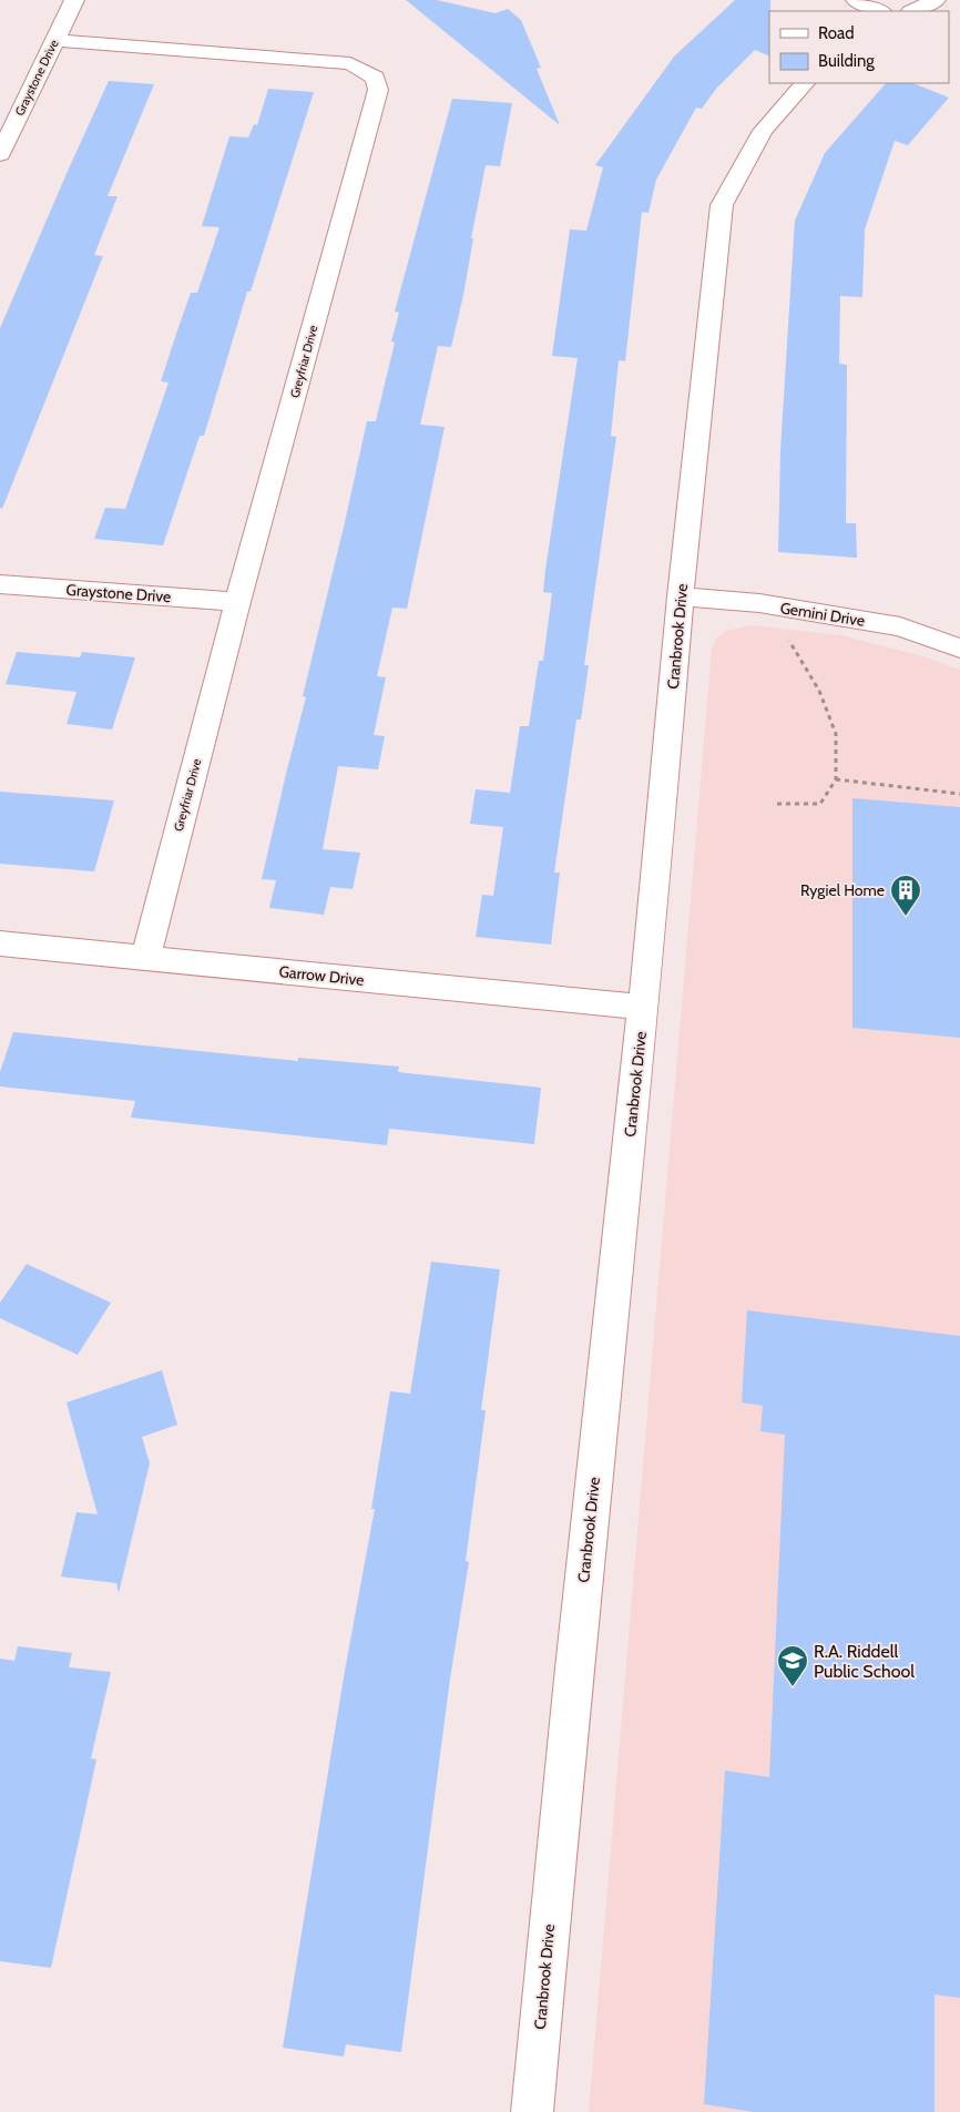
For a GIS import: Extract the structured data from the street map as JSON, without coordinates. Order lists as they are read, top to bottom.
{
  "streets": {
    "street": [
      "Graystone Drive",
      "Greyfriar Drive",
      "Gemini Drive",
      "Cranbrook Drive",
      "Garrow Drive"
    ]
  },
  "crossings": [
    ["Graystone Drive", "Greyfriar Drive"],
    ["Greyfriar Drive", "Garrow Drive"],
    ["Gemini Drive", "Cranbrook Drive"],
    ["Cranbrook Drive", "Garrow Drive"]
  ],
  "places": {
    "building": ["Rygiel Home"],
    "school or university": ["R.A. Riddell Public School"]
  },
  "legend": ["Road", "Building"]
}
